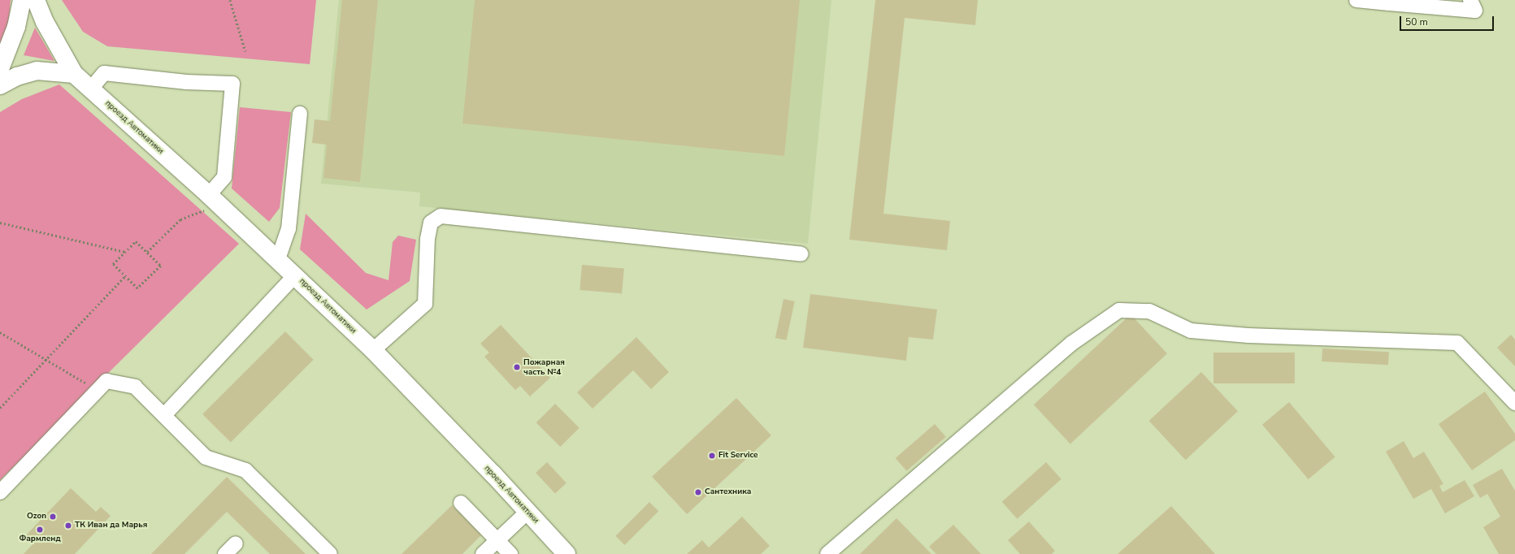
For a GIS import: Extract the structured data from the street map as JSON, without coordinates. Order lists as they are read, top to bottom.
{
  "streets": {
    "main road": ["проезд Автоматики"]
  },
  "places": [
    "Пожарная часть №4",
    "Fit Service",
    "Сантехника",
    "Ozon",
    "ТК Иван да Марья",
    "Фармленд"
  ],
  "scale_bar": "50 m"
}
